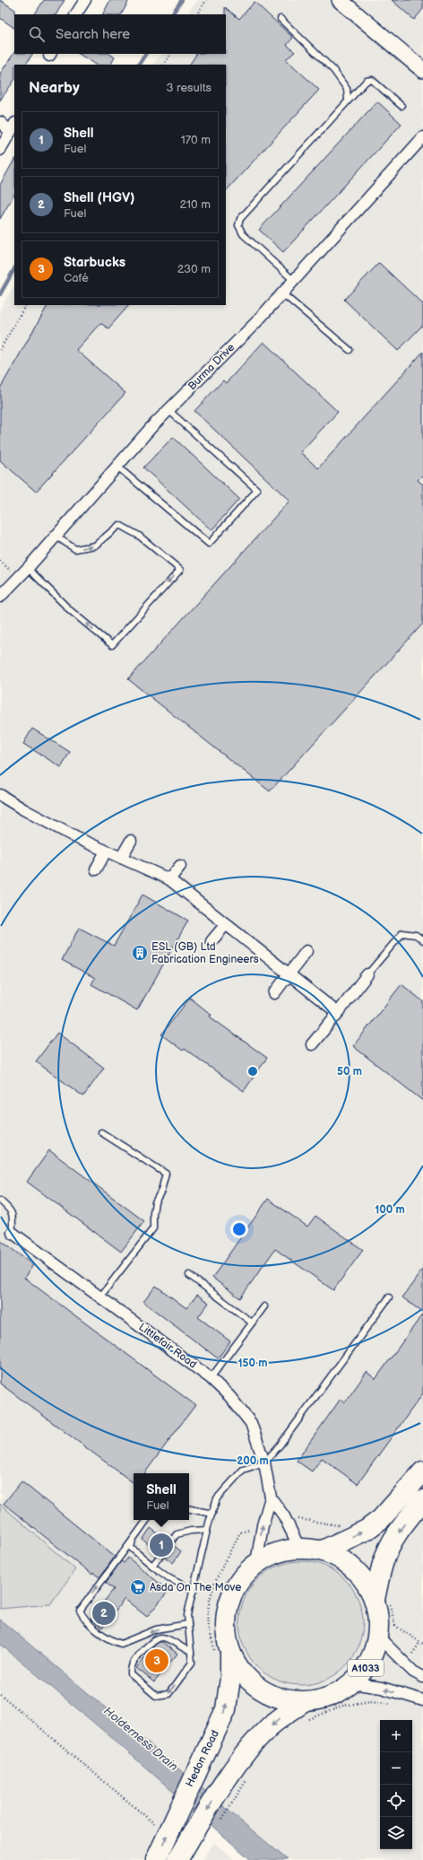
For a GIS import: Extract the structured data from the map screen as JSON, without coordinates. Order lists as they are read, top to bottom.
{
  "streets": {
    "highway": ["A1033", "Hedon Road"],
    "street": ["Burma Drive", "Littlefair Road"]
  },
  "crossings": [
    ["Littlefair Road", "A1033"],
    ["A1033", "Hedon Road"]
  ],
  "water": ["Holderness Drain"],
  "places": {
    "building": ["ESL (GB) Ltd Fabrication Engineers"],
    "supermarket": ["Asda On The Move"]
  },
  "page": {
    "search": "Search here",
    "heading": ["Nearby", "3 results"],
    "list": [
      {
        "mark": "1",
        "name": "Shell",
        "note": "Fuel",
        "value": "170 m"
      },
      {
        "mark": "2",
        "name": "Shell (HGV)",
        "note": "Fuel",
        "value": "210 m"
      },
      {
        "mark": "3",
        "name": "Starbucks",
        "note": "Café",
        "value": "230 m"
      }
    ],
    "popup": ["Shell", "Fuel"],
    "pins": ["1", "2", "3"],
    "map_buttons": ["+", "−"]
  },
  "rings": [
    "50 m",
    "100 m",
    "150 m",
    "200 m"
  ]
}
